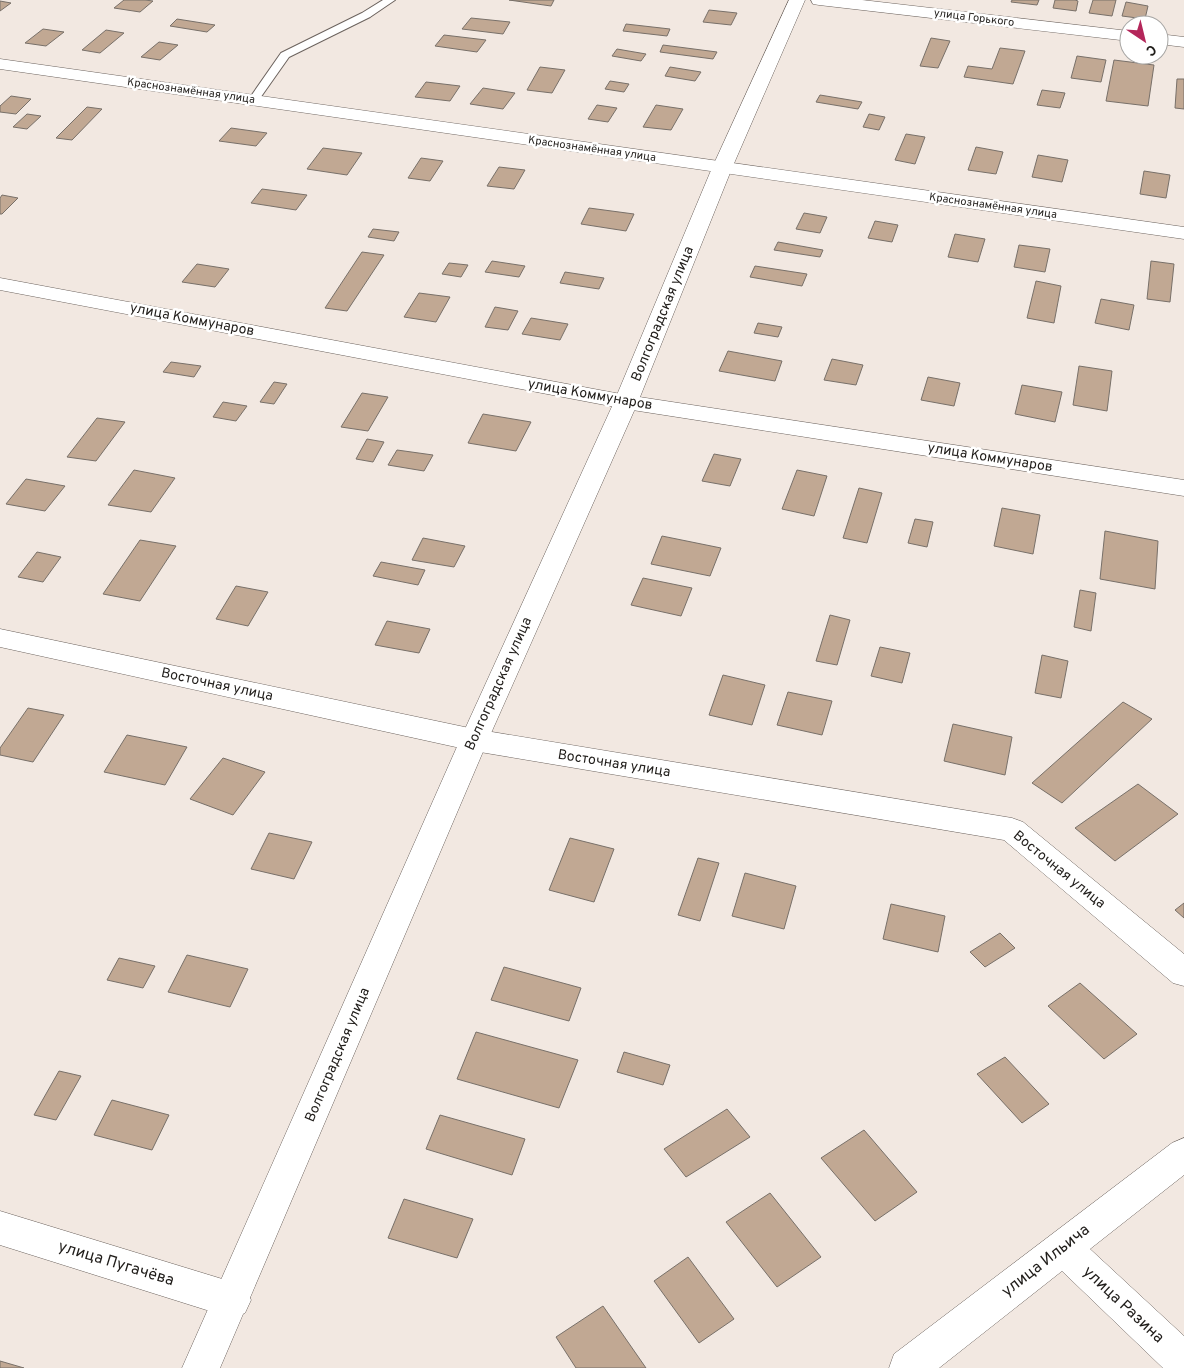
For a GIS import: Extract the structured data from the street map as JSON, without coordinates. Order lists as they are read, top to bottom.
{
  "streets": {
    "street": [
      "улица Горького",
      "Краснознамённая улица",
      "Волгоградская улица",
      "улица Коммунаров",
      "Восточная улица",
      "улица Ильича",
      "улица Пугачёва",
      "улица Разина"
    ]
  },
  "crossings": [
    ["Краснознамённая улица", "Волгоградская улица"],
    ["Волгоградская улица", "улица Коммунаров"],
    ["Волгоградская улица", "Восточная улица"],
    ["Волгоградская улица", "улица Пугачёва"],
    ["улица Ильича", "улица Разина"]
  ],
  "north": "bottom right"
}
